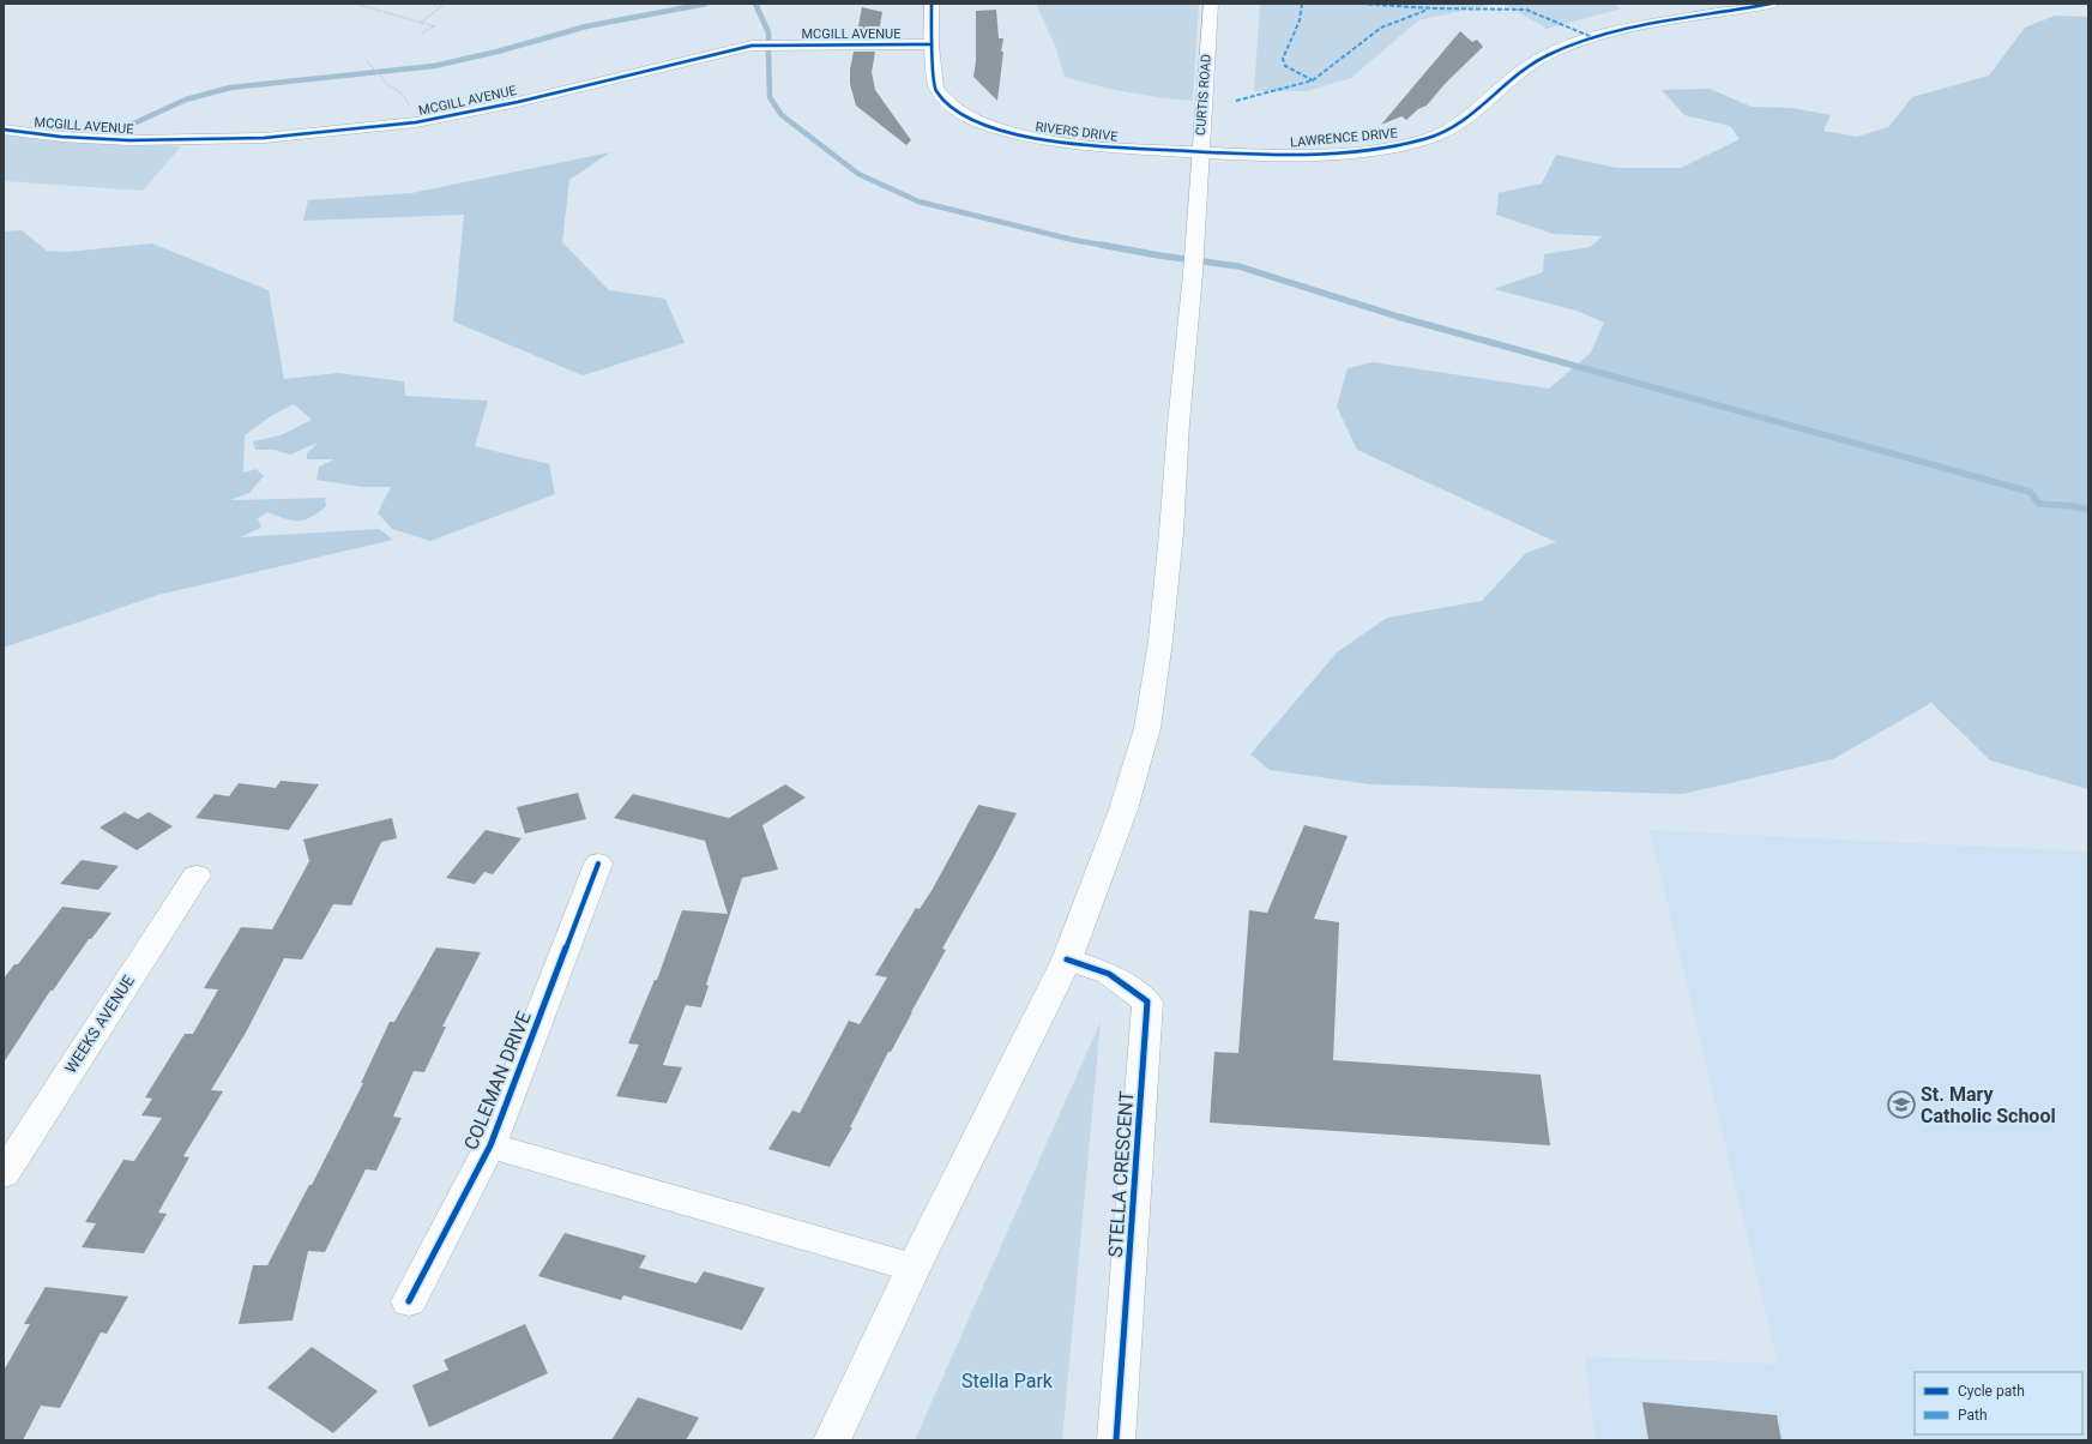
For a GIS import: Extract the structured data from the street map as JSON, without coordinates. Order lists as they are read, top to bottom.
{
  "streets": {
    "street": [
      "MCGILL AVENUE",
      "CURTIS ROAD",
      "RIVERS DRIVE",
      "LAWRENCE DRIVE",
      "WEEKS AVENUE",
      "COLEMAN DRIVE",
      "STELLA CRESCENT"
    ]
  },
  "crossings": [
    ["MCGILL AVENUE", "RIVERS DRIVE"],
    ["CURTIS ROAD", "RIVERS DRIVE"],
    ["CURTIS ROAD", "LAWRENCE DRIVE"],
    ["CURTIS ROAD", "COLEMAN DRIVE"],
    ["CURTIS ROAD", "STELLA CRESCENT"],
    ["RIVERS DRIVE", "LAWRENCE DRIVE"]
  ],
  "parks": ["Stella Park"],
  "places": {
    "school or university": ["St. Mary Catholic School"]
  },
  "legend": ["Cycle path", "Path"]
}
